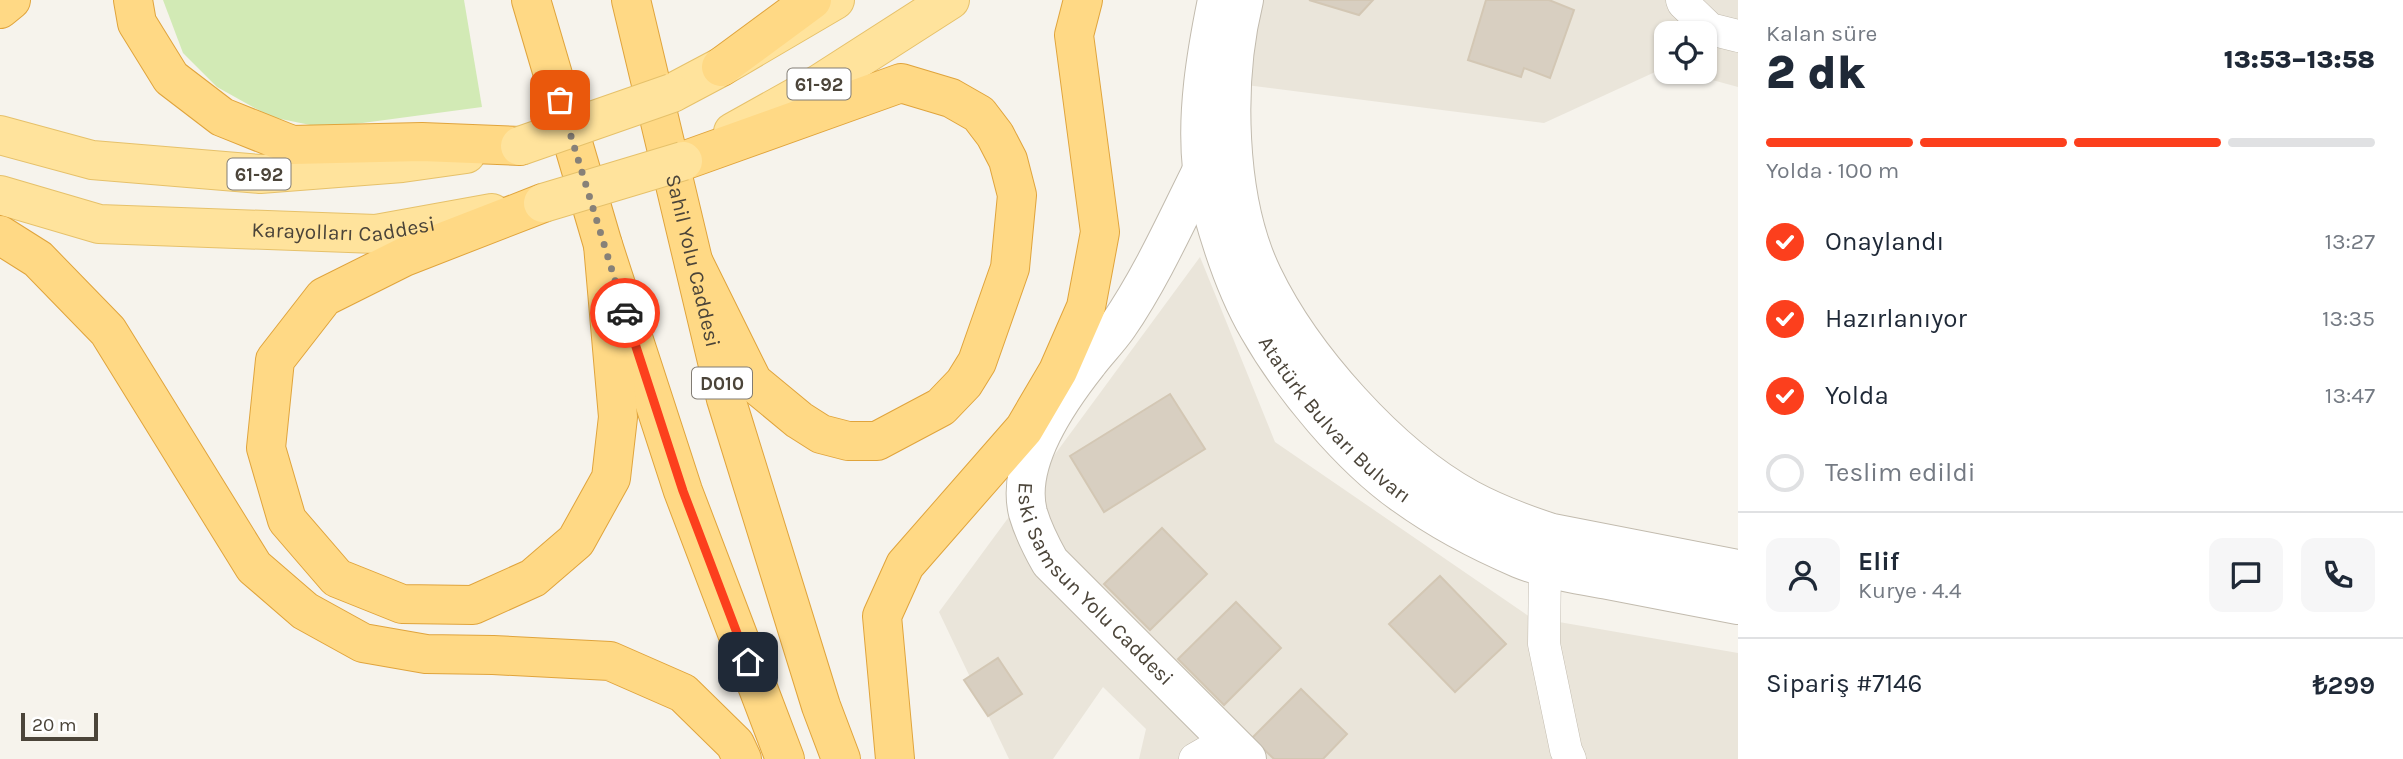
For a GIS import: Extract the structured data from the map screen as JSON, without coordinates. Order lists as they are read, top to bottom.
{
  "streets": {
    "highway": ["Sahil Yolu Caddesi", "D010"],
    "main road": ["61-92", "Karayolları Caddesi"],
    "street": ["Atatürk Bulvarı Bulvarı", "Eski Samsun Yolu Caddesi"]
  },
  "crossings": [
    ["61-92", "Karayolları Caddesi"],
    ["Atatürk Bulvarı Bulvarı", "Eski Samsun Yolu Caddesi"]
  ],
  "scale_bar": "20 m",
  "page": {
    "heading": ["2 dk", "Kalan süre", "13:53–13:58"],
    "panel": [
      "Elif",
      "Kurye · 4.4",
      "Sipariş #7146",
      "₺299"
    ],
    "bar": "Yolda · 100 m",
    "list": [
      ["Onaylandı", "13:27"],
      ["Hazırlanıyor", "13:35"],
      ["Yolda", "13:47"],
      "Teslim edildi"
    ],
    "scale": "20 m"
  }
}
